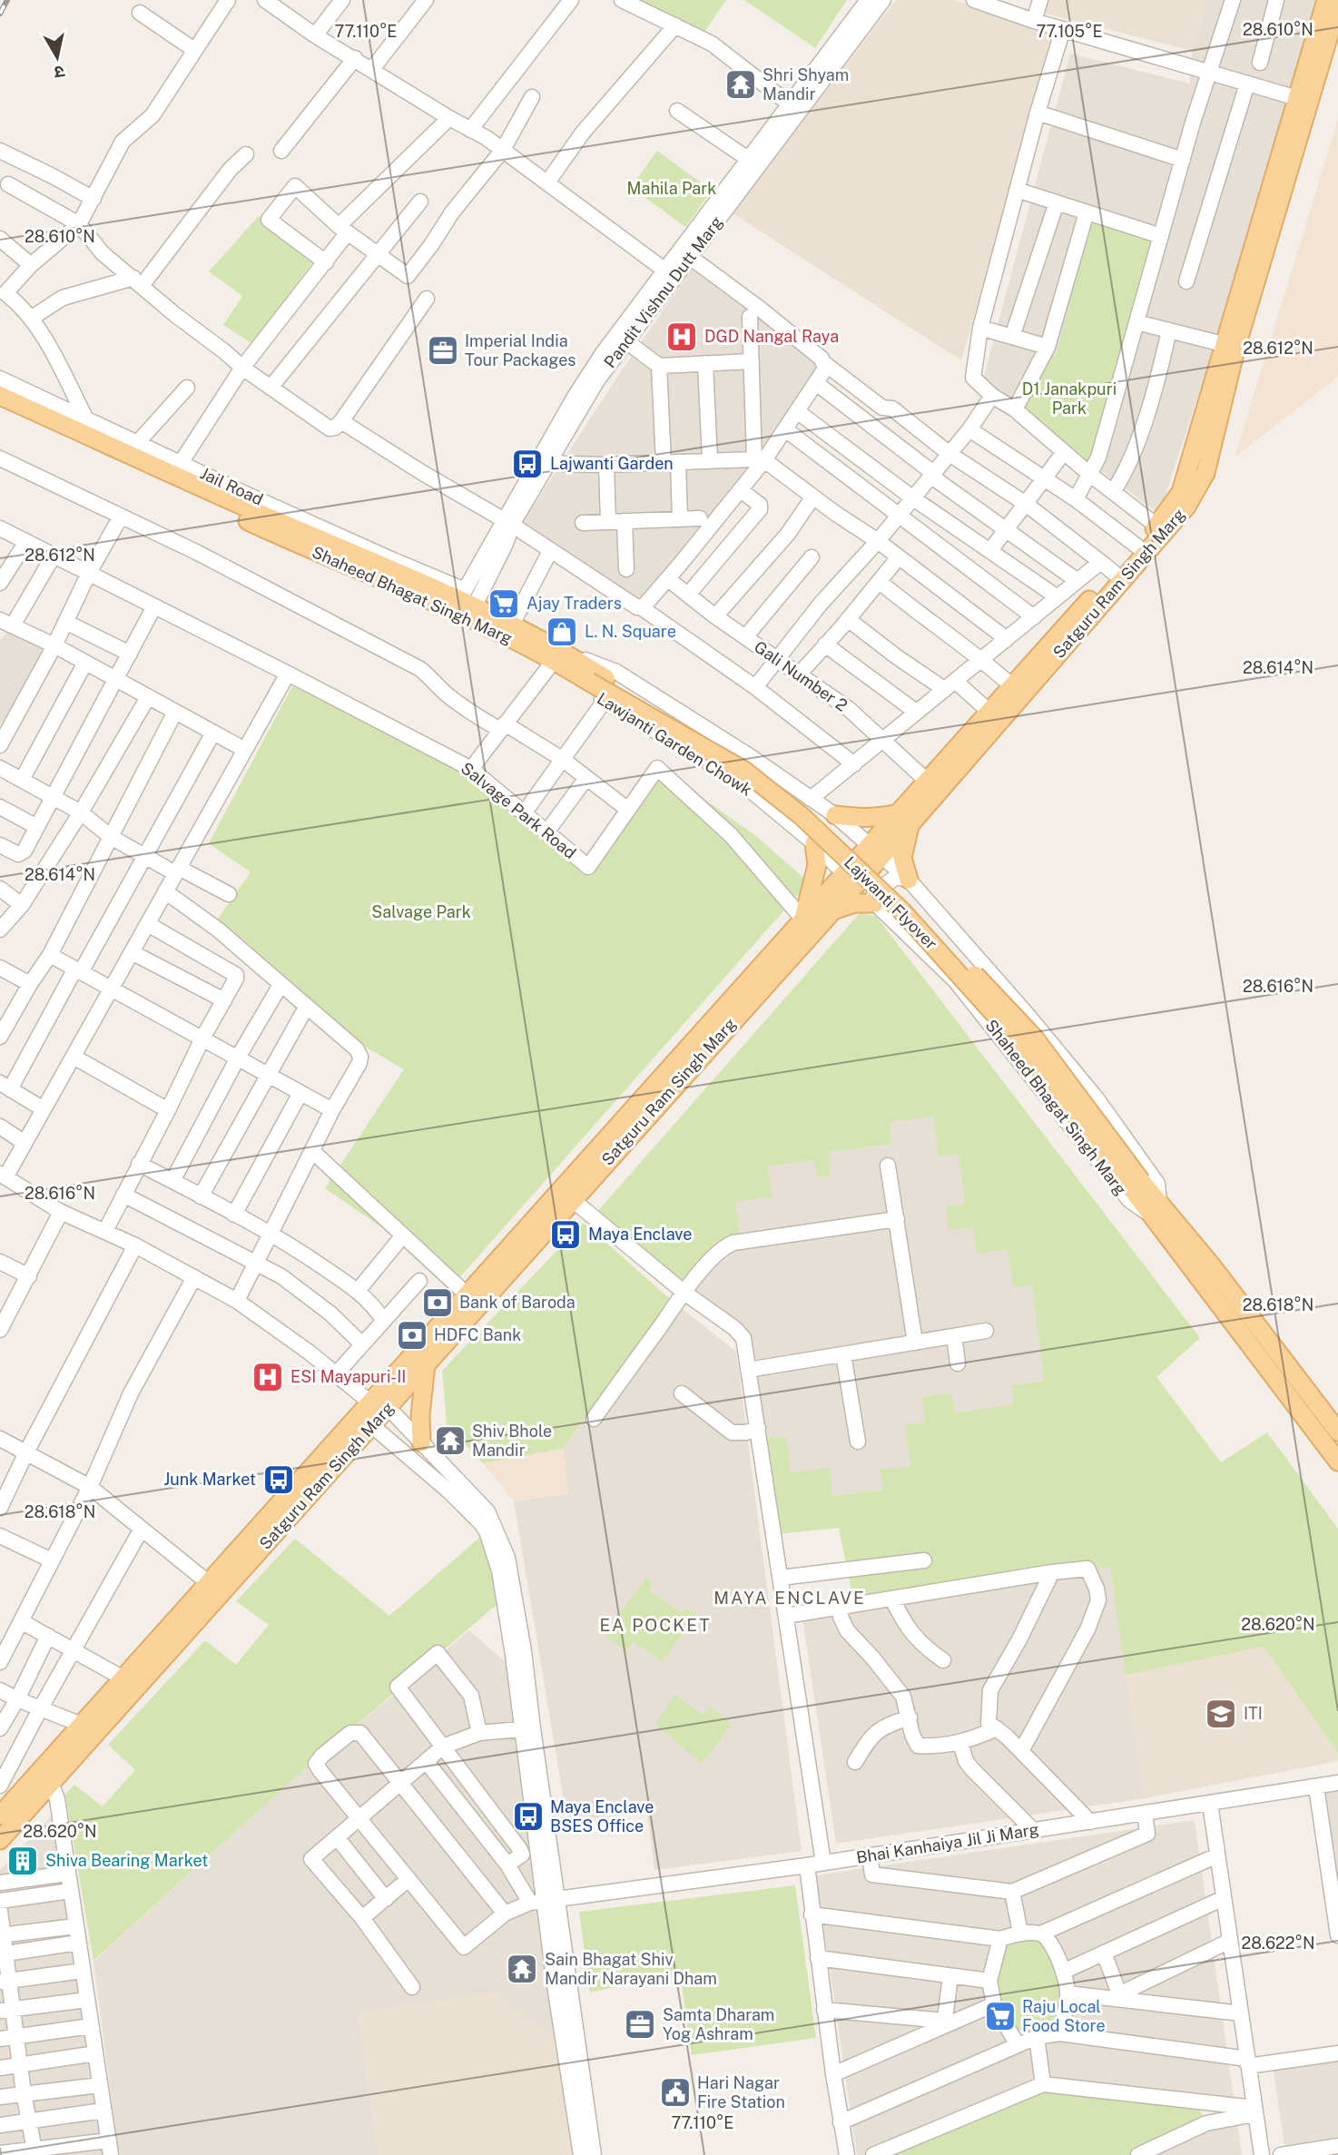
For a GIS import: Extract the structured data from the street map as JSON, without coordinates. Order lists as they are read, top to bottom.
{
  "streets": {
    "main road": ["Satguru Ram Singh Marg", "Shaheed Bhagat Singh Marg", "Lajwanti Flyover"],
    "street": [
      "Pandit Vishnu Dutt Marg",
      "Jail Road",
      "Gali Number 2",
      "Lawjanti Garden Chowk",
      "Salvage Park Road",
      "Bhai Kanhaiya Jil Ji Marg"
    ]
  },
  "crossings": [
    ["Pandit Vishnu Dutt Marg", "Jail Road"],
    ["Pandit Vishnu Dutt Marg", "Shaheed Bhagat Singh Marg"],
    ["Jail Road", "Shaheed Bhagat Singh Marg"],
    ["Satguru Ram Singh Marg", "Shaheed Bhagat Singh Marg"],
    ["Satguru Ram Singh Marg", "Gali Number 2"],
    ["Satguru Ram Singh Marg", "Lawjanti Garden Chowk"],
    ["Satguru Ram Singh Marg", "Salvage Park Road"],
    ["Shaheed Bhagat Singh Marg", "Lawjanti Garden Chowk"],
    ["Shaheed Bhagat Singh Marg", "Lajwanti Flyover"],
    ["Lawjanti Garden Chowk", "Lajwanti Flyover"]
  ],
  "districts": ["MAYA ENCLAVE", "EA POCKET"],
  "parks": ["Mahila Park", "D1 Janakpuri Park", "Salvage Park"],
  "places": {
    "temple": ["Shri Shyam Mandir", "Shiv Bhole Mandir", "Sain Bhagat Shiv Mandir Narayani Dham"],
    "hospital": ["DGD Nangal Raya", "ESI Mayapuri-II"],
    "office": ["Imperial India Tour Packages", "Samta Dharam Yog Ashram"],
    "bus stop": [
      "Lajwanti Garden",
      "Maya Enclave",
      "Junk Market",
      "Maya Enclave BSES Office"
    ],
    "supermarket": ["Ajay Traders", "Raju Local Food Store"],
    "shop": ["L. N. Square"],
    "bank": ["Bank of Baroda", "HDFC Bank"],
    "school or university": ["ITI"],
    "building": ["Shiva Bearing Market"],
    "public building": ["Hari Nagar Fire Station"]
  },
  "north": "bottom",
  "coordinates": [
    "28.610°N",
    "77.110°E",
    "77.105°E",
    "28.612°N",
    "28.614°N",
    "28.616°N",
    "28.618°N",
    "28.620°N",
    "28.622°N"
  ]
}
